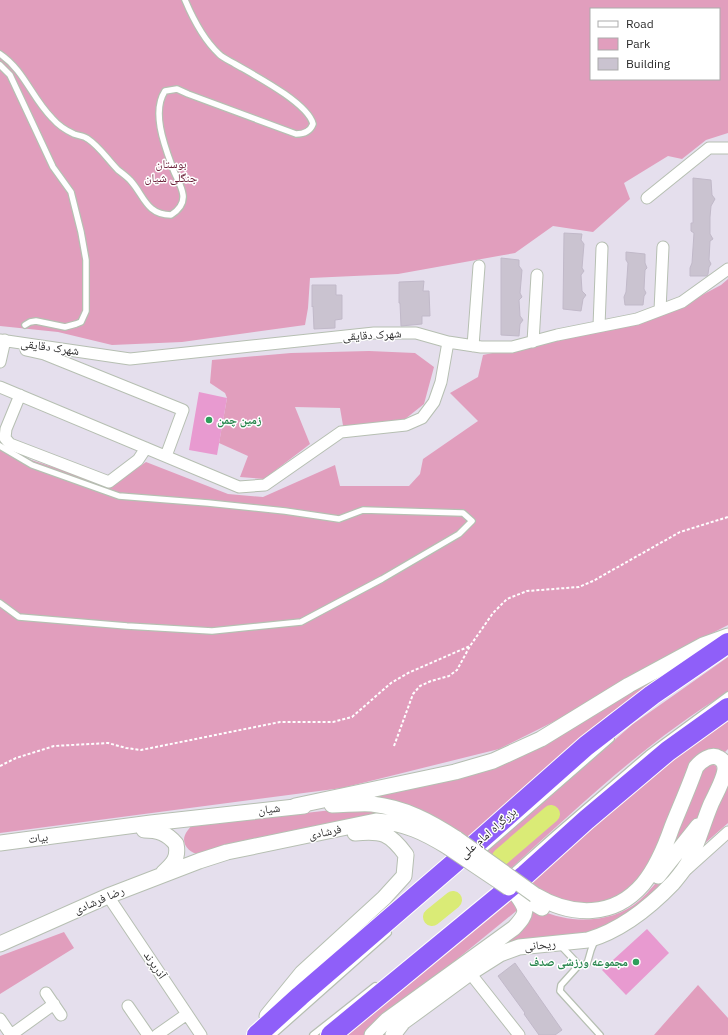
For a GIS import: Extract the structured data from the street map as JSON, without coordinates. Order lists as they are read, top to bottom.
{
  "streets": {
    "highway": ["بزرگراه امام علی"],
    "main road": [
      "شیان",
      "فرشادی",
      "بیات",
      "رضا فرشادی",
      "ریحانی"
    ],
    "street": ["شهرک دقایقی", "آذرپرند"]
  },
  "crossings": [
    ["شیان", "فرشادی"],
    ["شیان", "بیات"],
    ["شیان", "ریحانی"],
    ["فرشادی", "رضا فرشادی"],
    ["فرشادی", "ریحانی"],
    ["رضا فرشادی", "آذرپرند"]
  ],
  "parks": ["بوستان جنگلی شیان"],
  "places": ["زمین چمن", "مجموعه ورزشی صدف"],
  "legend": ["Road", "Park", "Building"]
}
